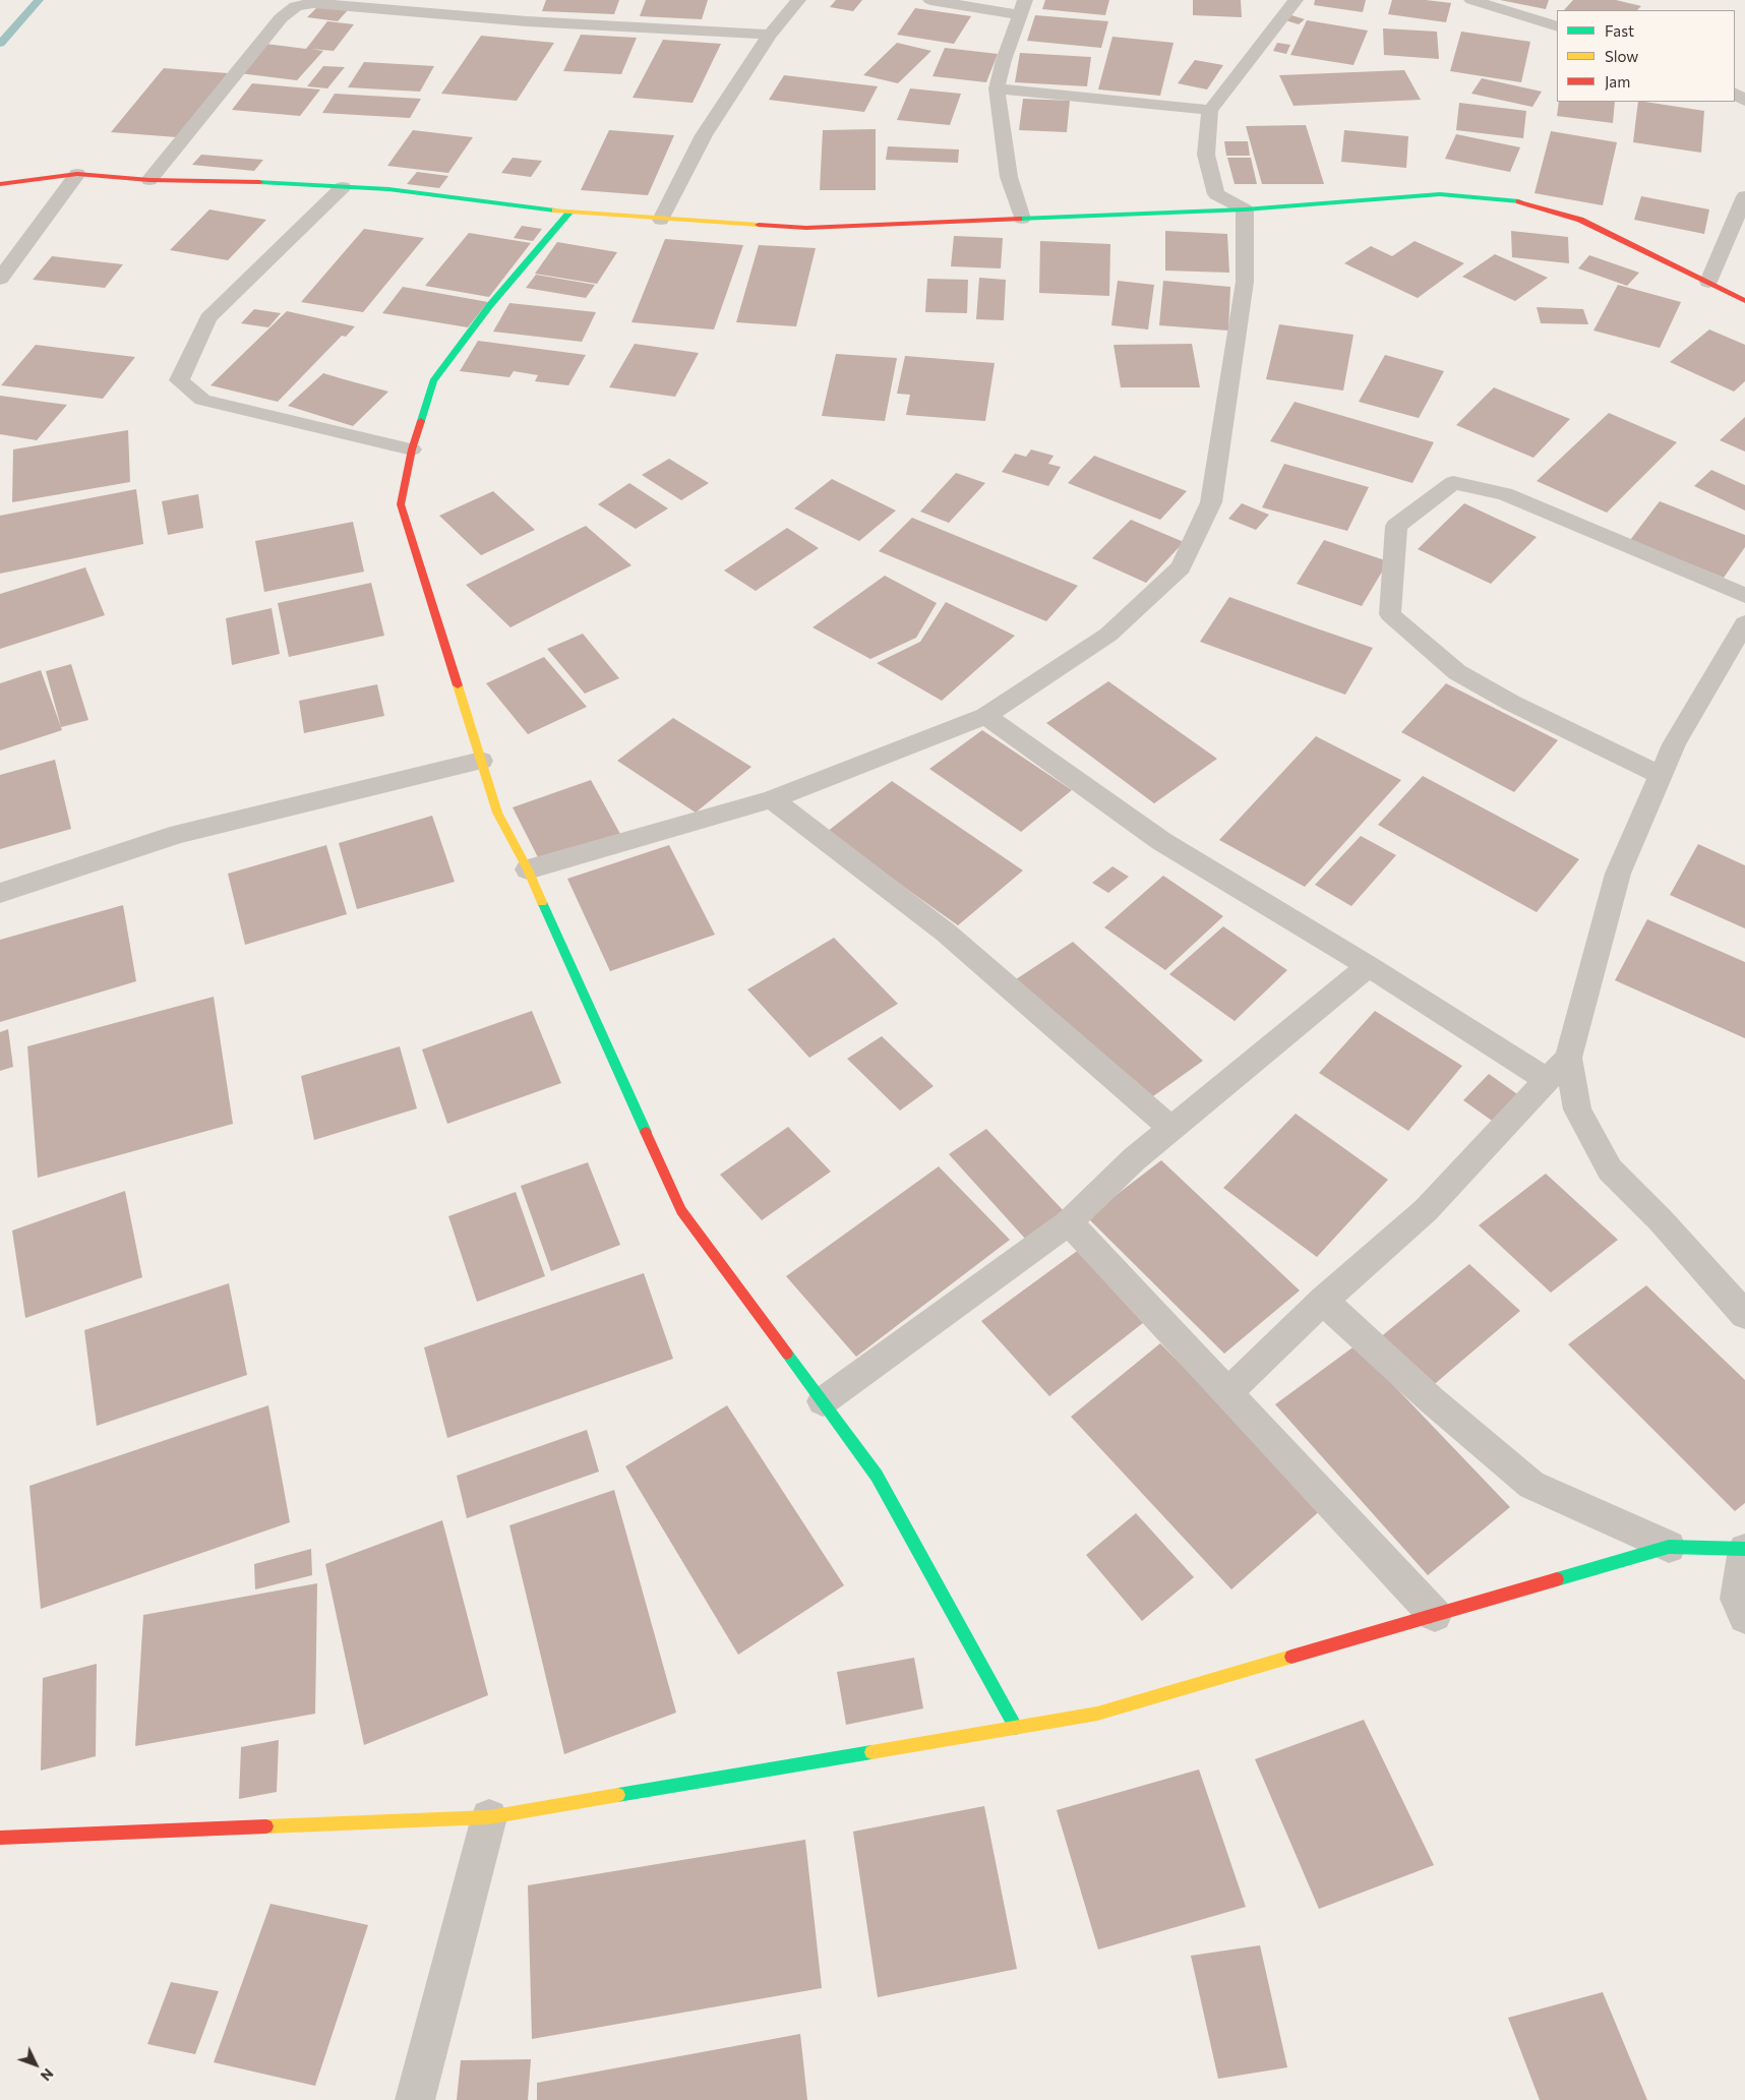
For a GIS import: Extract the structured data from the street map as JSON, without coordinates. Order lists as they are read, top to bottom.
{
  "legend": ["Fast", "Slow", "Jam"],
  "north": "bottom right"
}
